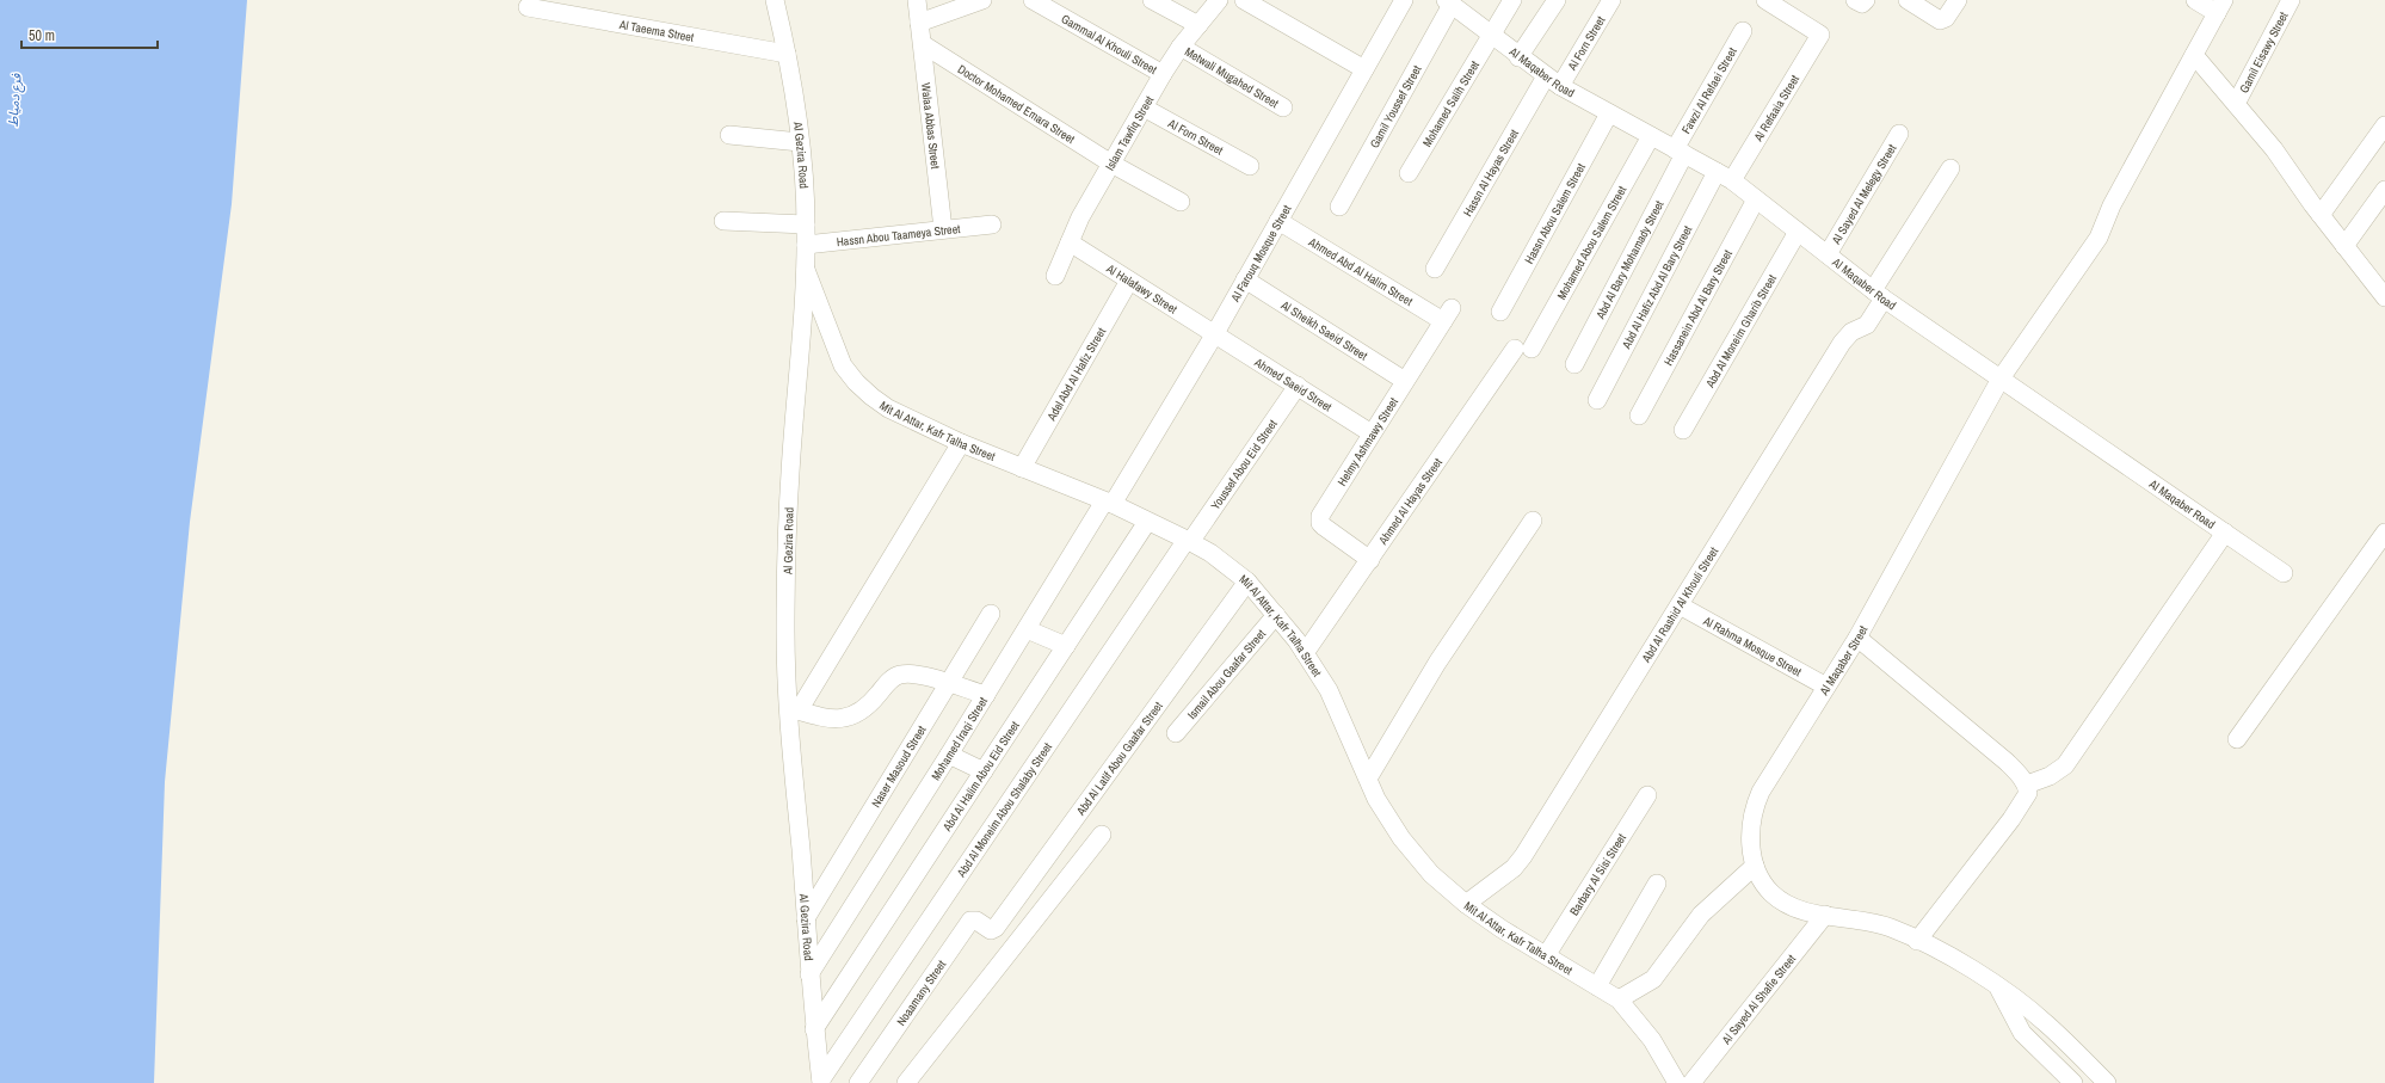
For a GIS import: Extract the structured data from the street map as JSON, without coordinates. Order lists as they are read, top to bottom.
{
  "streets": {
    "street": [
      "Al Taeema Street",
      "Al Forn Street",
      "Gammal Al Khouli Street",
      "Gamil Eisawy Street",
      "Al Maqaber Road",
      "Metwali Mugahed Street",
      "Fawzi Al Refaei Street",
      "Doctor Mohamed Emara Street",
      "Mohamed Salih Street",
      "Gamil Youssef Street",
      "Al Refaaia Street",
      "Walaa Abbas Street",
      "Islam Tawfiq Street",
      "Al Gezira Road",
      "Hassn Al Hayas Street",
      "Al Sayed Al Melegy Street",
      "Hassn Abou Salem Street",
      "Hassn Abou Taameya Street",
      "Mohamed Abou Salem Street",
      "Al Farouq Mosque Street",
      "Abd Al Bary Mohamady Street",
      "Ahmed Abd Al Halim Street",
      "Abd Al Hafiz Abd Al Bary Street",
      "Al Halafawy Street",
      "Hassanein Abd Al Bary Street",
      "Al Sheikh Saeid Street",
      "Abd Al Moneim Gharib Street",
      "Adel Abd Al Hafiz Street",
      "Ahmed Saeid Street",
      "Mit Al Attar, Kafr Talha Street",
      "Helmy Ashmawy Street",
      "Youssef Abou Eid Street",
      "Ahmed Al Hayas Street",
      "Abd Al Rashid Al Khouli Street",
      "Al Rahma Mosque Street",
      "Al Maqaber Street",
      "Ismail Abou Gaafar Street",
      "Mohamed Iraqi Street",
      "Abd Al Latif Abou Gaafar Street",
      "Naser Masoud Street",
      "Abd Al Halim Abou Eid Street",
      "Abd Al Moneim Abou Shalaby Street",
      "Barbary Al Sisi Street",
      "Noaamany Street",
      "Al Sayed Al Shafie Street"
    ]
  },
  "crossings": [
    ["Al Taeema Street", "Al Gezira Road"],
    ["Al Forn Street", "Al Maqaber Road"],
    ["Al Forn Street", "Islam Tawfiq Street"],
    ["Al Forn Street", "Hassn Al Hayas Street"],
    ["Gammal Al Khouli Street", "Islam Tawfiq Street"],
    ["Al Maqaber Road", "Fawzi Al Refaei Street"],
    ["Al Maqaber Road", "Mohamed Salih Street"],
    ["Al Maqaber Road", "Gamil Youssef Street"],
    ["Al Maqaber Road", "Al Refaaia Street"],
    ["Al Maqaber Road", "Hassn Al Hayas Street"],
    ["Al Maqaber Road", "Al Sayed Al Melegy Street"],
    ["Al Maqaber Road", "Hassn Abou Salem Street"],
    ["Al Maqaber Road", "Mohamed Abou Salem Street"],
    ["Al Maqaber Road", "Abd Al Bary Mohamady Street"],
    ["Al Maqaber Road", "Abd Al Hafiz Abd Al Bary Street"],
    ["Al Maqaber Road", "Hassanein Abd Al Bary Street"],
    ["Al Maqaber Road", "Abd Al Moneim Gharib Street"],
    ["Al Maqaber Road", "Abd Al Rashid Al Khouli Street"],
    ["Al Maqaber Road", "Al Maqaber Street"],
    ["Metwali Mugahed Street", "Islam Tawfiq Street"],
    ["Fawzi Al Refaei Street", "Abd Al Bary Mohamady Street"],
    ["Doctor Mohamed Emara Street", "Walaa Abbas Street"],
    ["Doctor Mohamed Emara Street", "Islam Tawfiq Street"],
    ["Walaa Abbas Street", "Hassn Abou Taameya Street"],
    ["Islam Tawfiq Street", "Al Halafawy Street"],
    ["Al Gezira Road", "Hassn Abou Taameya Street"],
    ["Al Gezira Road", "Mit Al Attar, Kafr Talha Street"],
    ["Al Gezira Road", "Mohamed Iraqi Street"],
    ["Al Gezira Road", "Naser Masoud Street"],
    ["Al Gezira Road", "Abd Al Halim Abou Eid Street"],
    ["Al Gezira Road", "Abd Al Moneim Abou Shalaby Street"],
    ["Mohamed Abou Salem Street", "Ahmed Al Hayas Street"],
    ["Al Farouq Mosque Street", "Ahmed Abd Al Halim Street"],
    ["Al Farouq Mosque Street", "Al Halafawy Street"],
    ["Al Farouq Mosque Street", "Al Sheikh Saeid Street"],
    ["Al Farouq Mosque Street", "Ahmed Saeid Street"],
    ["Al Farouq Mosque Street", "Mit Al Attar, Kafr Talha Street"],
    ["Al Farouq Mosque Street", "Mohamed Iraqi Street"],
    ["Ahmed Abd Al Halim Street", "Helmy Ashmawy Street"],
    ["Al Halafawy Street", "Adel Abd Al Hafiz Street"],
    ["Al Halafawy Street", "Ahmed Saeid Street"],
    ["Al Sheikh Saeid Street", "Helmy Ashmawy Street"],
    ["Adel Abd Al Hafiz Street", "Mit Al Attar, Kafr Talha Street"],
    ["Ahmed Saeid Street", "Helmy Ashmawy Street"],
    ["Ahmed Saeid Street", "Youssef Abou Eid Street"],
    ["Mit Al Attar, Kafr Talha Street", "Youssef Abou Eid Street"],
    ["Mit Al Attar, Kafr Talha Street", "Ahmed Al Hayas Street"],
    ["Mit Al Attar, Kafr Talha Street", "Abd Al Rashid Al Khouli Street"],
    ["Mit Al Attar, Kafr Talha Street", "Ismail Abou Gaafar Street"],
    ["Mit Al Attar, Kafr Talha Street", "Mohamed Iraqi Street"],
    ["Mit Al Attar, Kafr Talha Street", "Abd Al Latif Abou Gaafar Street"],
    ["Mit Al Attar, Kafr Talha Street", "Abd Al Halim Abou Eid Street"],
    ["Mit Al Attar, Kafr Talha Street", "Abd Al Moneim Abou Shalaby Street"],
    ["Mit Al Attar, Kafr Talha Street", "Barbary Al Sisi Street"],
    ["Helmy Ashmawy Street", "Ahmed Al Hayas Street"],
    ["Youssef Abou Eid Street", "Abd Al Moneim Abou Shalaby Street"],
    ["Abd Al Rashid Al Khouli Street", "Al Rahma Mosque Street"],
    ["Al Rahma Mosque Street", "Al Maqaber Street"],
    ["Al Maqaber Street", "Al Sayed Al Shafie Street"],
    ["Abd Al Latif Abou Gaafar Street", "Noaamany Street"]
  ],
  "water": ["فرع دمياط"],
  "scale_bar": "50 m"
}
